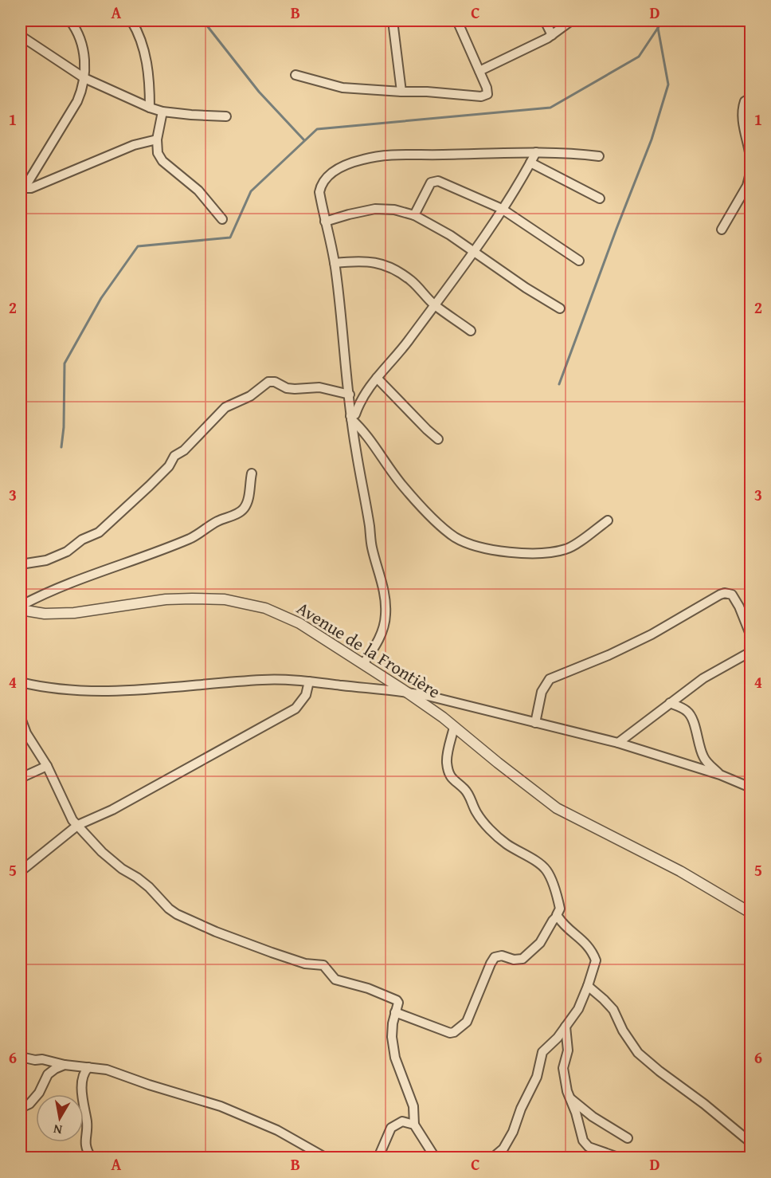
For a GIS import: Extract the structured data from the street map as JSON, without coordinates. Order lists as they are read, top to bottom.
{
  "streets": {
    "street": ["Avenue de la Frontière"]
  },
  "north": "bottom",
  "grid": {
    "columns": [
      "A",
      "B",
      "C",
      "D"
    ],
    "rows": [
      "1",
      "2",
      "3",
      "4",
      "5",
      "6"
    ]
  }
}
